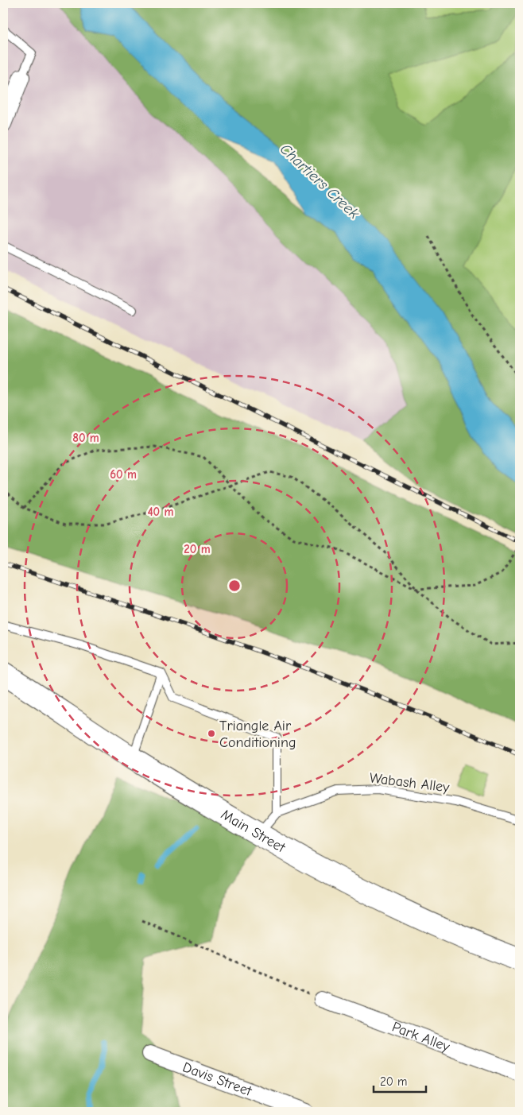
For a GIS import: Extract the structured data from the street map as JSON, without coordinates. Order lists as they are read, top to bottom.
{
  "streets": {
    "street": ["Main Street", "Park Alley", "Davis Street"],
    "lane": ["Wabash Alley"]
  },
  "crossings": [
    ["Wabash Alley", "Main Street"]
  ],
  "water": ["Chartiers Creek"],
  "places": ["Triangle Air Conditioning"],
  "scale_bar": "20 m",
  "rings": [
    "80 m",
    "60 m",
    "40 m",
    "20 m"
  ]
}
